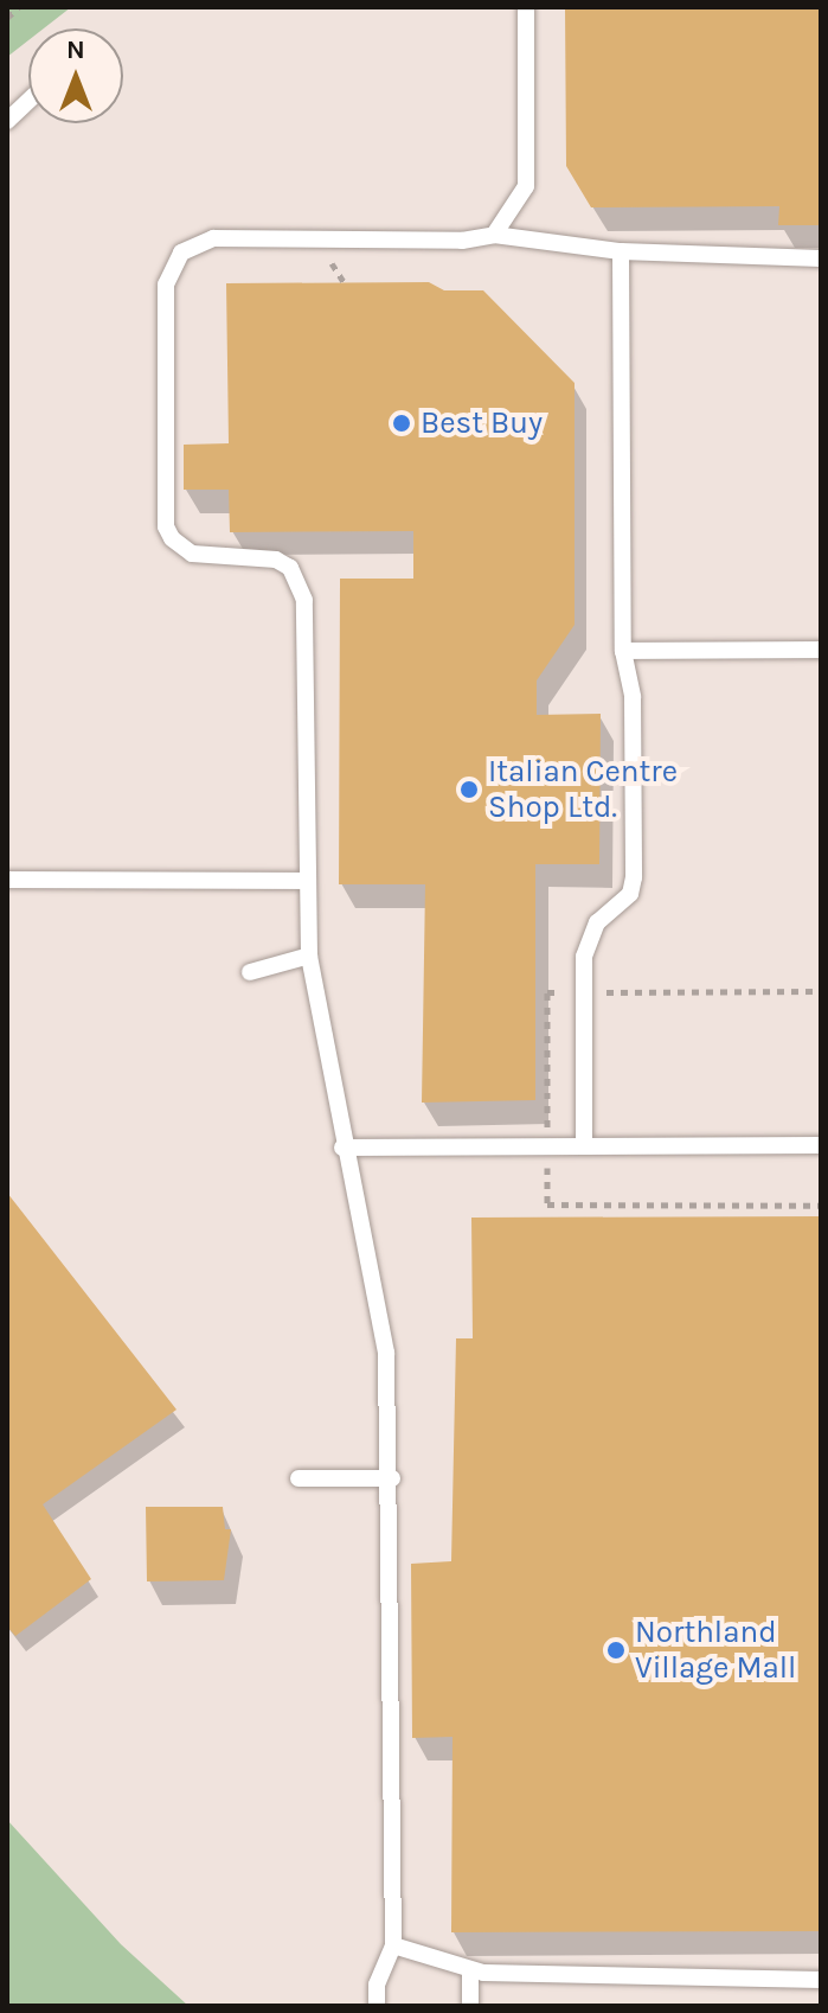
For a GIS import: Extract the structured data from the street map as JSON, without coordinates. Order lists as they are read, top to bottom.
{
  "places": ["Best Buy", "Italian Centre Shop Ltd.", "Northland Village Mall"],
  "north": "top"
}
